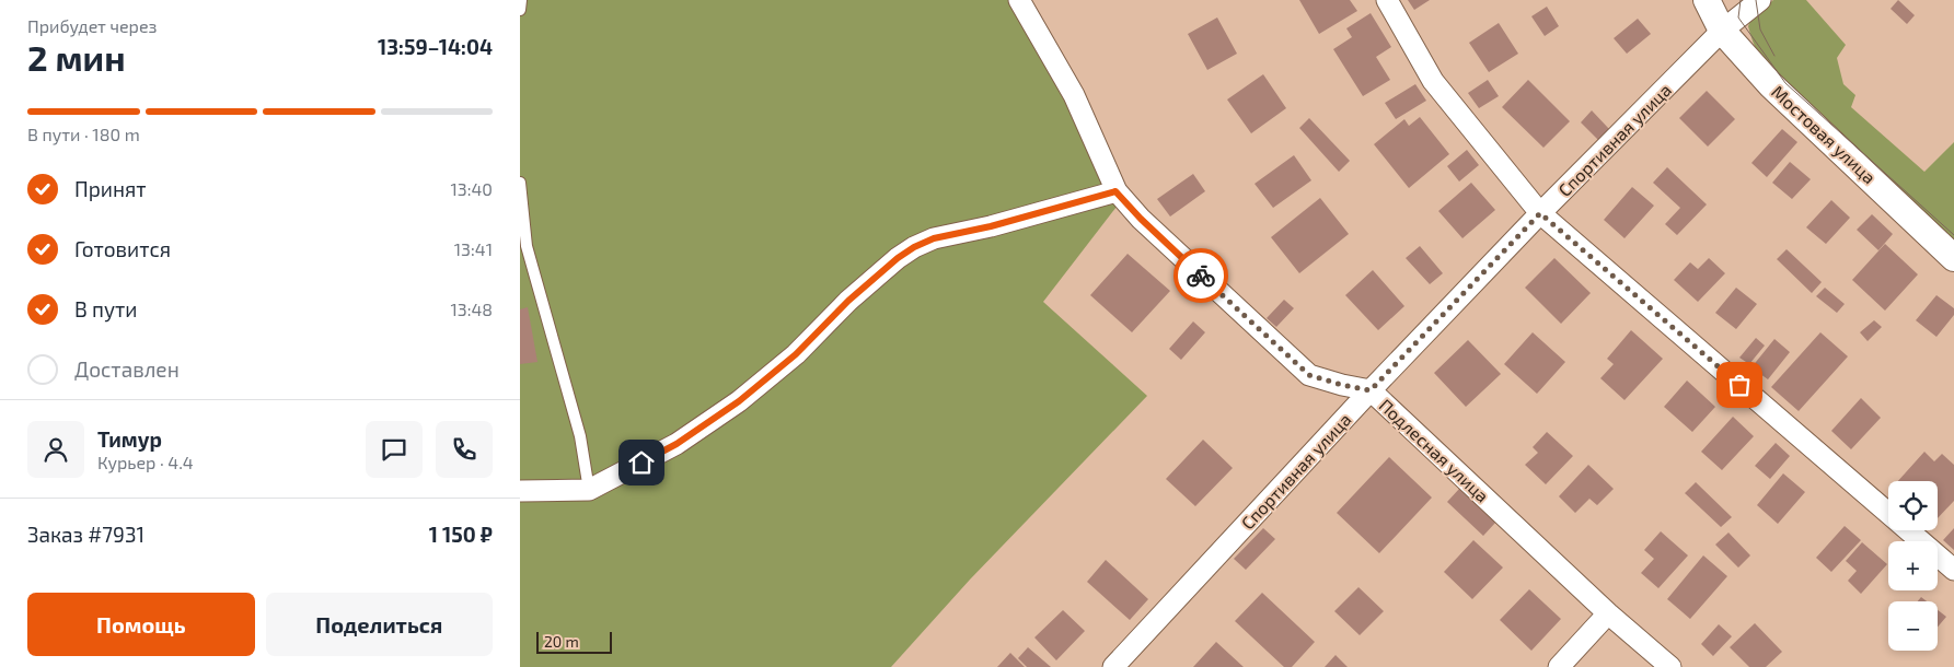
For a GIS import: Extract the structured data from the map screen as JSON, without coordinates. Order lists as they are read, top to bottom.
{
  "streets": {
    "street": ["Мостовая улица", "Спортивная улица", "Подлесная улица"]
  },
  "crossings": [
    ["Мостовая улица", "Спортивная улица"],
    ["Спортивная улица", "Подлесная улица"]
  ],
  "scale_bar": "20 m",
  "page": {
    "heading": ["2 мин", "Прибудет через", "13:59–14:04"],
    "panel": [
      "Тимур",
      "Курьер · 4.4",
      "Заказ #7931",
      "1 150 ₽"
    ],
    "bar": "В пути · 180 m",
    "list": [
      ["Принят", "13:40"],
      ["Готовится", "13:41"],
      ["В пути", "13:48"],
      "Доставлен"
    ],
    "map_buttons": ["+", "−"],
    "buttons": ["Помощь", "Поделиться"],
    "scale": "20 m"
  }
}
